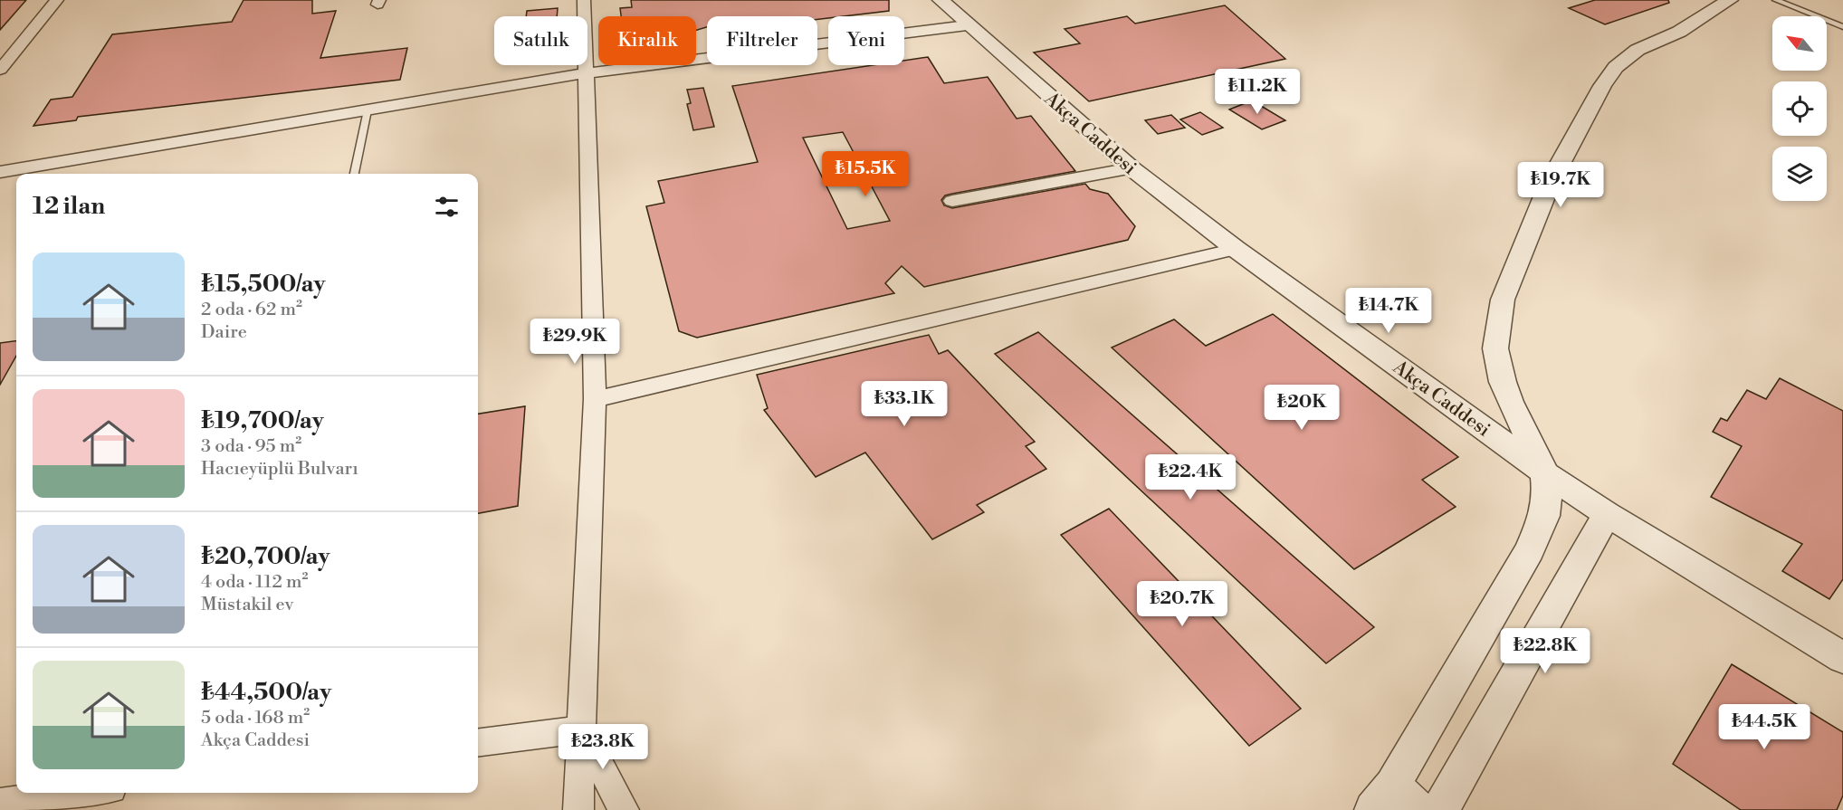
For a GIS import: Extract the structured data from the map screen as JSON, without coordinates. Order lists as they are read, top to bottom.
{
  "streets": {
    "street": ["Akça Caddesi"]
  },
  "north": "top left",
  "page": {
    "chip": [
      "Satılık",
      "Kiralık",
      "Filtreler",
      "Yeni"
    ],
    "price": [
      "₺11.2K",
      "₺15.5K",
      "₺19.7K",
      "₺14.7K",
      "₺29.9K",
      "₺33.1K",
      "₺20K",
      "₺22.4K",
      "₺20.7K",
      "₺22.8K",
      "₺44.5K",
      "₺23.8K"
    ],
    "heading": "12 ilan",
    "list": [
      {
        "name": "₺15,500/ay",
        "note": "2 oda · 62 m² · Daire"
      },
      {
        "name": "₺19,700/ay",
        "note": "3 oda · 95 m² · Hacıeyüplü Bulvarı"
      },
      {
        "name": "₺20,700/ay",
        "note": "4 oda · 112 m² · Müstakil ev"
      },
      {
        "name": "₺44,500/ay",
        "note": "5 oda · 168 m² · Akça Caddesi"
      }
    ]
  }
}
